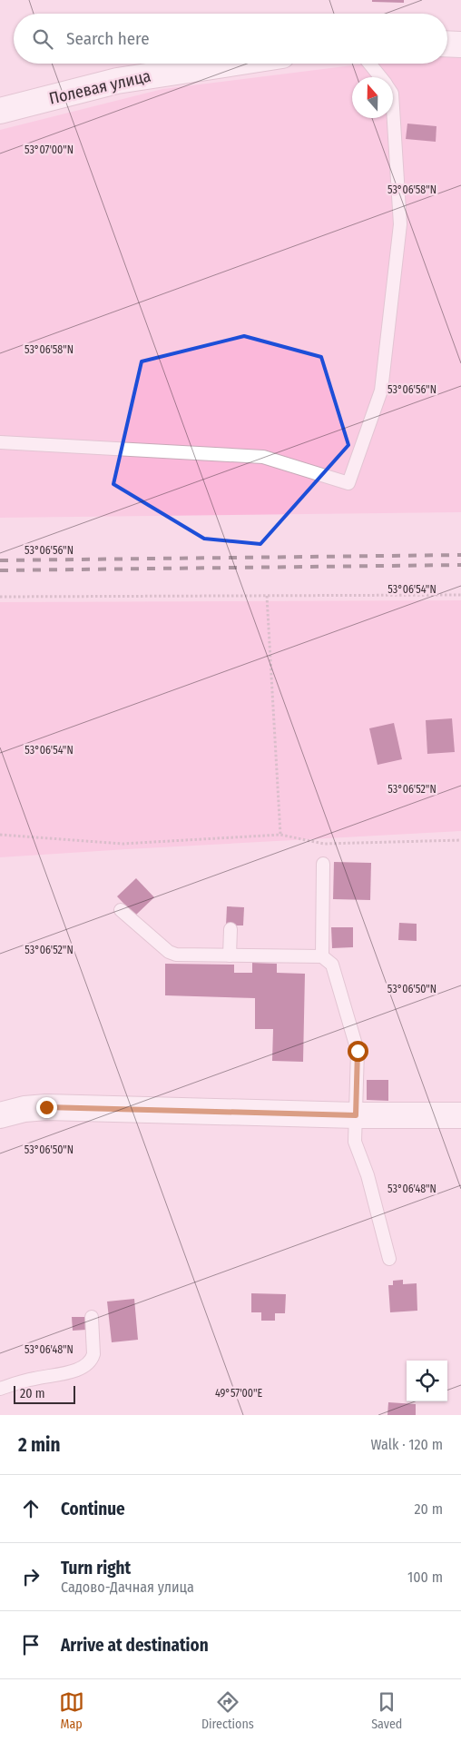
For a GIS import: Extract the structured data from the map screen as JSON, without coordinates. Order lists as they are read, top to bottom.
{
  "streets": {
    "street": ["Полевая улица"]
  },
  "scale_bar": "20 m",
  "north": "top",
  "page": {
    "search": "Search here",
    "scale": "20 m",
    "heading": ["2 min", "Walk · 120 m"],
    "list": [
      ["Continue", "20 m"],
      ["Turn right", "Садово-Дачная улица", "100 m"],
      "Arrive at destination"
    ],
    "nav": ["Map", "Directions", "Saved"]
  },
  "coordinates": [
    "53°07'00\"N",
    "53°06'58\"N",
    "53°06'56\"N",
    "53°06'54\"N",
    "53°06'52\"N",
    "53°06'50\"N",
    "53°06'48\"N",
    "49°57'00\"E"
  ]
}
